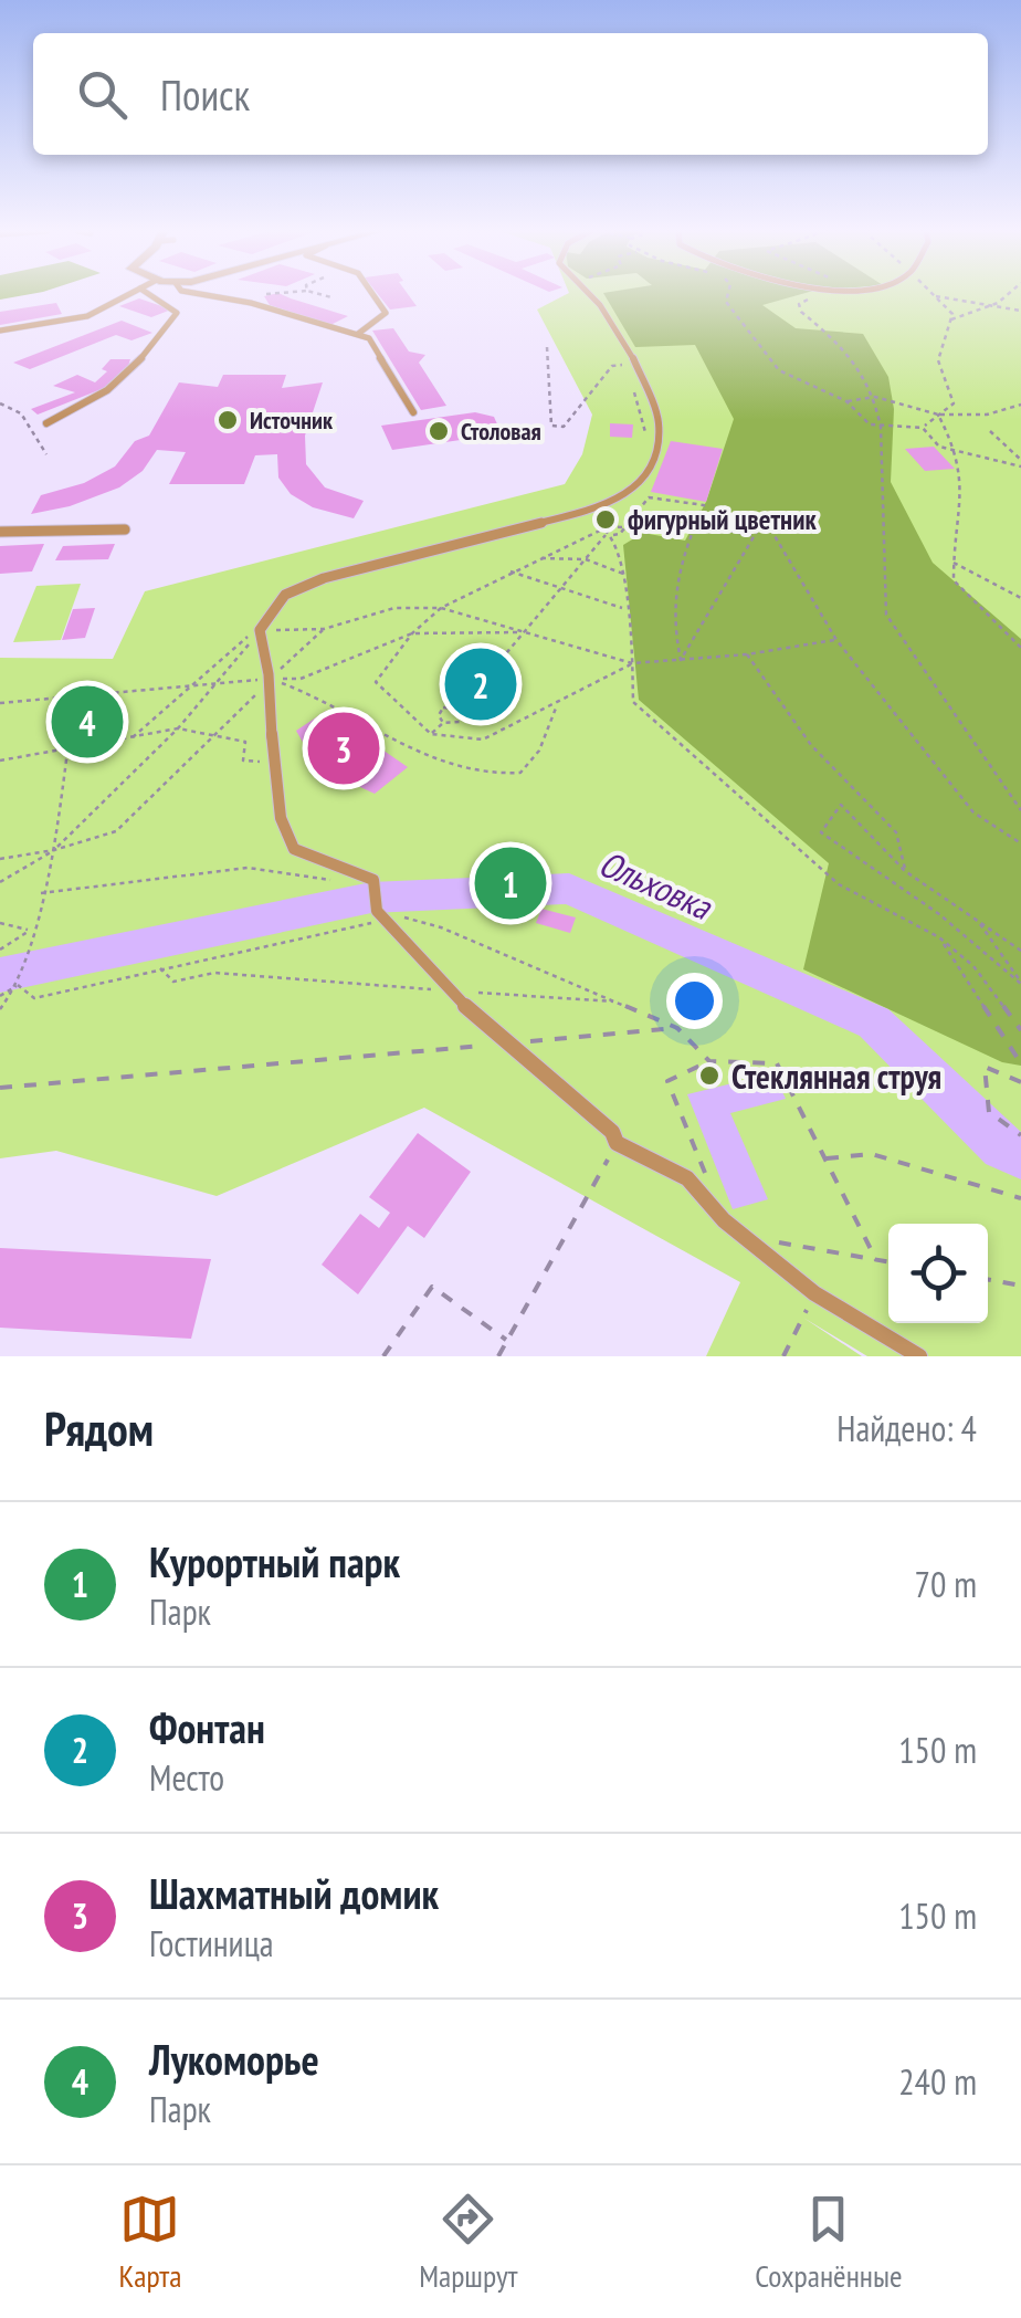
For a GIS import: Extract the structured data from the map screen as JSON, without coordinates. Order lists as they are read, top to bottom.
{
  "water": ["Ольховка"],
  "places": [
    "Источник",
    "Столовая",
    "фигурный цветник",
    "Стеклянная струя"
  ],
  "page": {
    "search": "Поиск",
    "pins": [
      "2",
      "4",
      "3",
      "1"
    ],
    "heading": ["Рядом", "Найдено: 4"],
    "list": [
      {
        "mark": "1",
        "name": "Курортный парк",
        "note": "Парк",
        "value": "70 m"
      },
      {
        "mark": "2",
        "name": "Фонтан",
        "note": "Место",
        "value": "150 m"
      },
      {
        "mark": "3",
        "name": "Шахматный домик",
        "note": "Гостиница",
        "value": "150 m"
      },
      {
        "mark": "4",
        "name": "Лукоморье",
        "note": "Парк",
        "value": "240 m"
      }
    ],
    "nav": ["Карта", "Маршрут", "Сохранённые"]
  }
}
